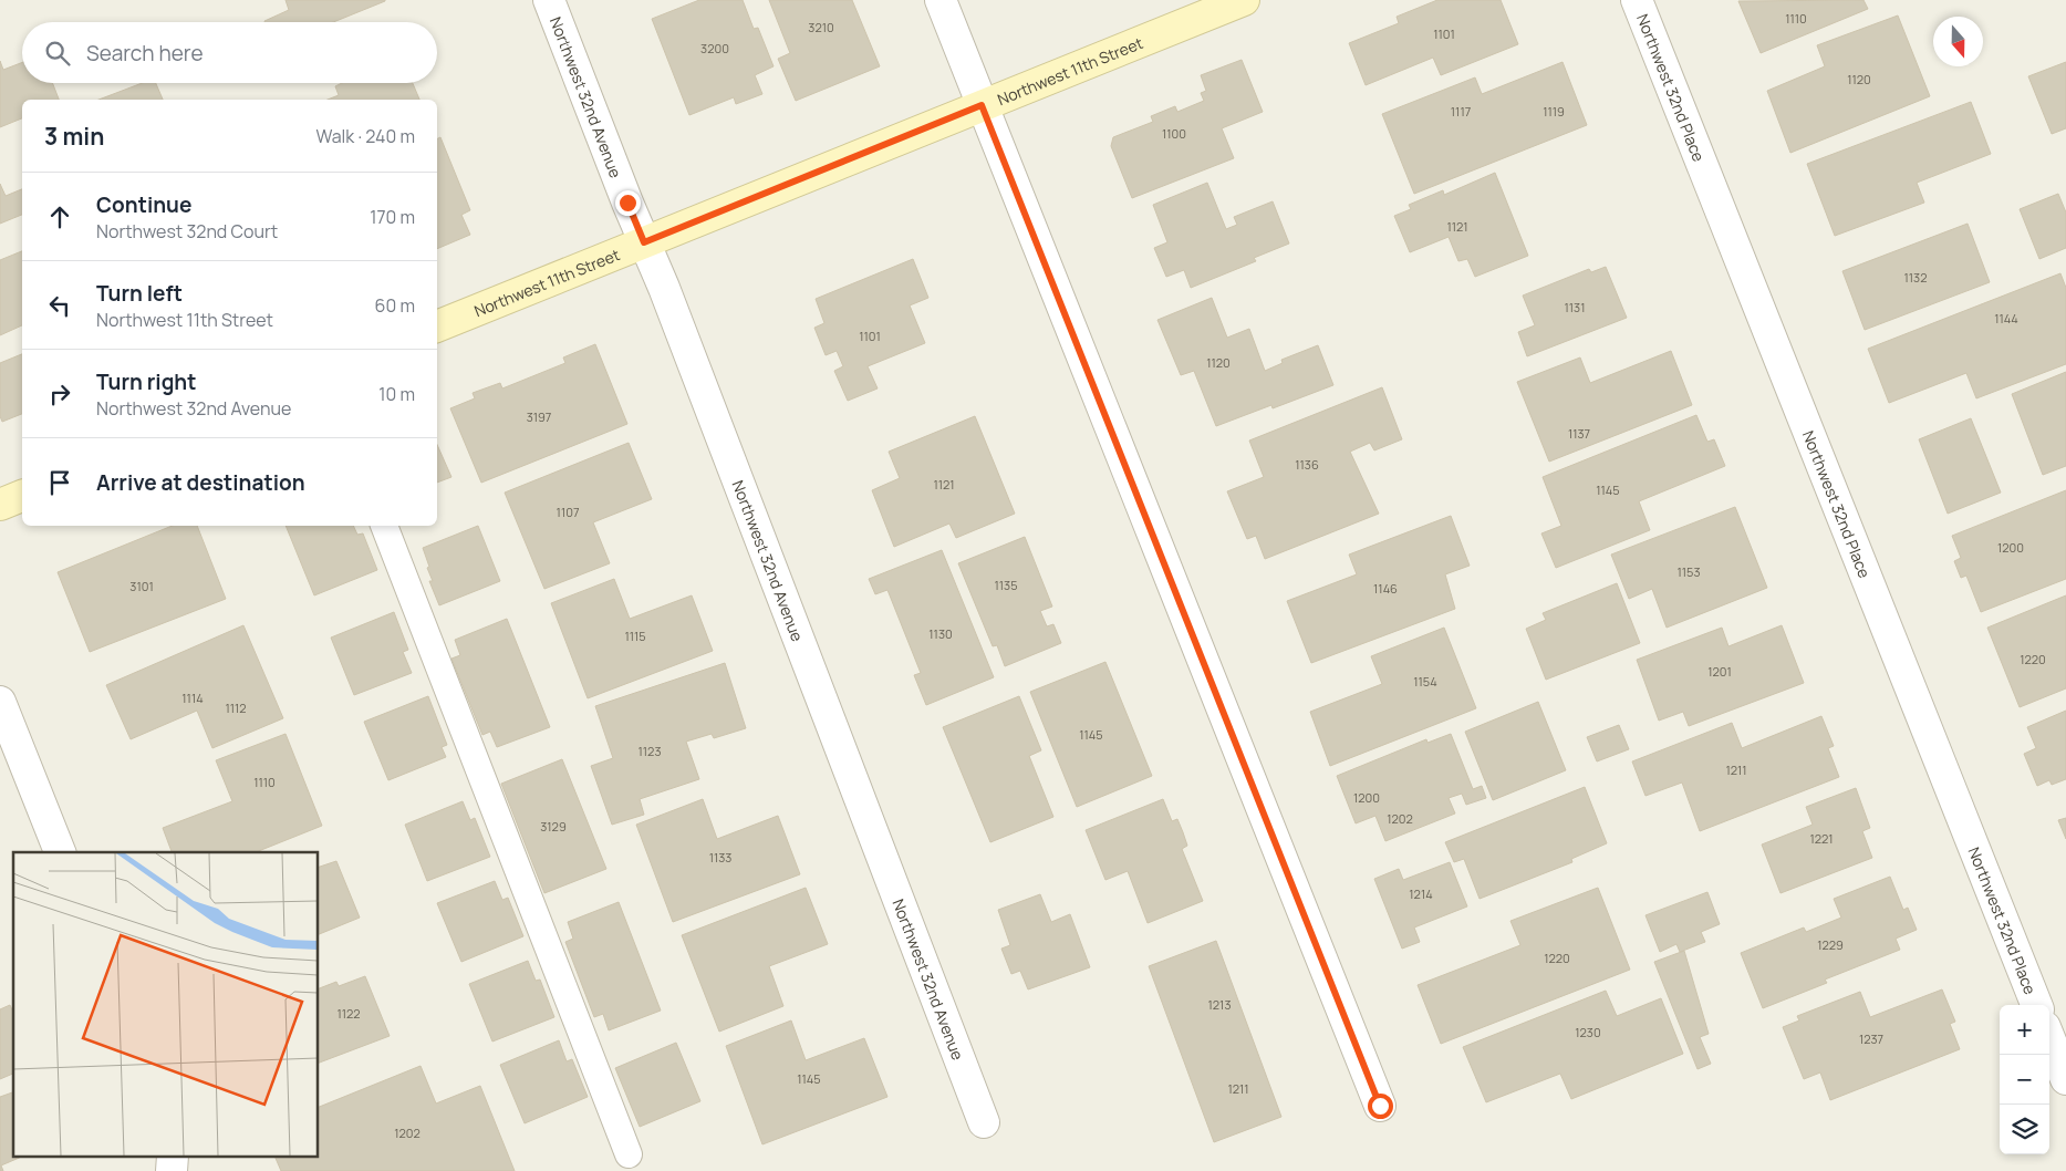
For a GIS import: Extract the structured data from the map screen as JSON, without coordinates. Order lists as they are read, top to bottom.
{
  "streets": {
    "street": ["Northwest 11th Street", "Northwest 32nd Place", "Northwest 32nd Avenue"]
  },
  "crossings": [
    ["Northwest 11th Street", "Northwest 32nd Avenue"]
  ],
  "house_numbers": [
    "1110",
    "3210",
    "1101",
    "3200",
    "1120",
    "1117",
    "1119",
    "1100",
    "1121",
    "1132",
    "1131",
    "1144",
    "1101",
    "1120",
    "3197",
    "1137",
    "1136",
    "1121",
    "1145",
    "1107",
    "1200",
    "1153",
    "1135",
    "3101",
    "1146",
    "1130",
    "1115",
    "1220",
    "1201",
    "1154",
    "1114",
    "1112",
    "1145",
    "1123",
    "1211",
    "1110",
    "1200",
    "1202",
    "3129",
    "1221",
    "1133",
    "1214",
    "1229",
    "1220",
    "1213",
    "1122",
    "1230",
    "1237",
    "1145",
    "1211",
    "1202"
  ],
  "north": "bottom",
  "page": {
    "search": "Search here",
    "heading": ["3 min", "Walk · 240 m"],
    "list": [
      ["Continue", "Northwest 32nd Court", "170 m"],
      ["Turn left", "Northwest 11th Street", "60 m"],
      ["Turn right", "Northwest 32nd Avenue", "10 m"],
      "Arrive at destination"
    ],
    "map_buttons": ["+", "−"]
  }
}
